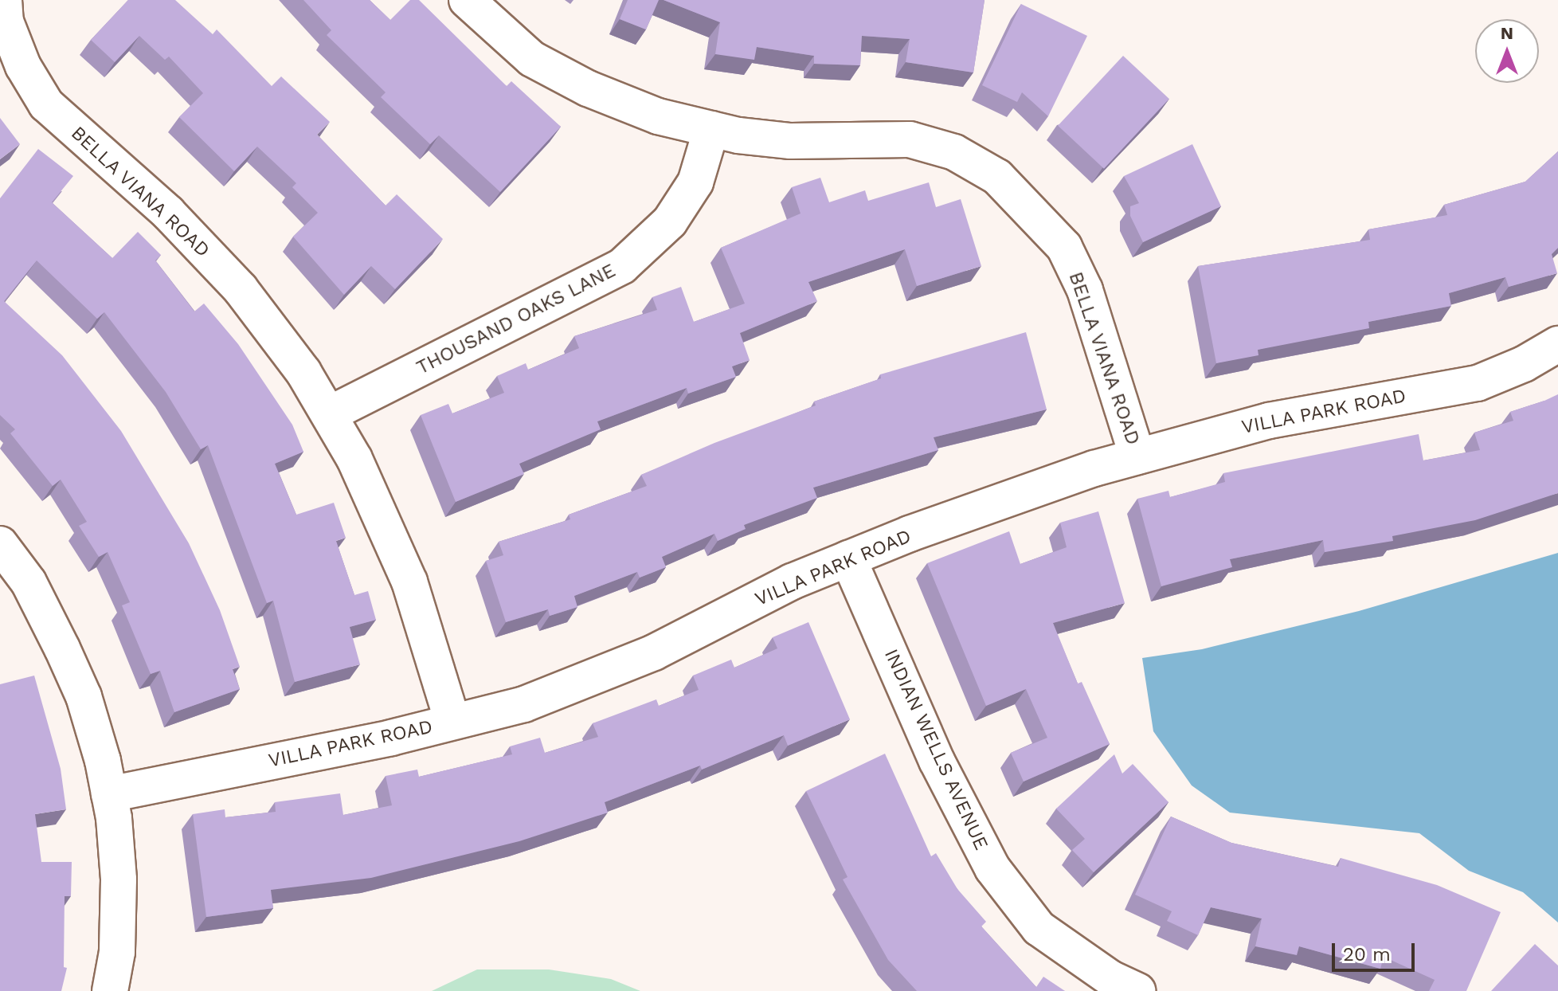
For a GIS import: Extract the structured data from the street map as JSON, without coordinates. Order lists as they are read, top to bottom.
{
  "streets": {
    "street": [
      "BELLA VIANA ROAD",
      "THOUSAND OAKS LANE",
      "VILLA PARK ROAD",
      "INDIAN WELLS AVENUE"
    ]
  },
  "crossings": [
    ["BELLA VIANA ROAD", "THOUSAND OAKS LANE"],
    ["BELLA VIANA ROAD", "VILLA PARK ROAD"],
    ["VILLA PARK ROAD", "INDIAN WELLS AVENUE"]
  ],
  "scale_bar": "20 m",
  "north": "top"
}
